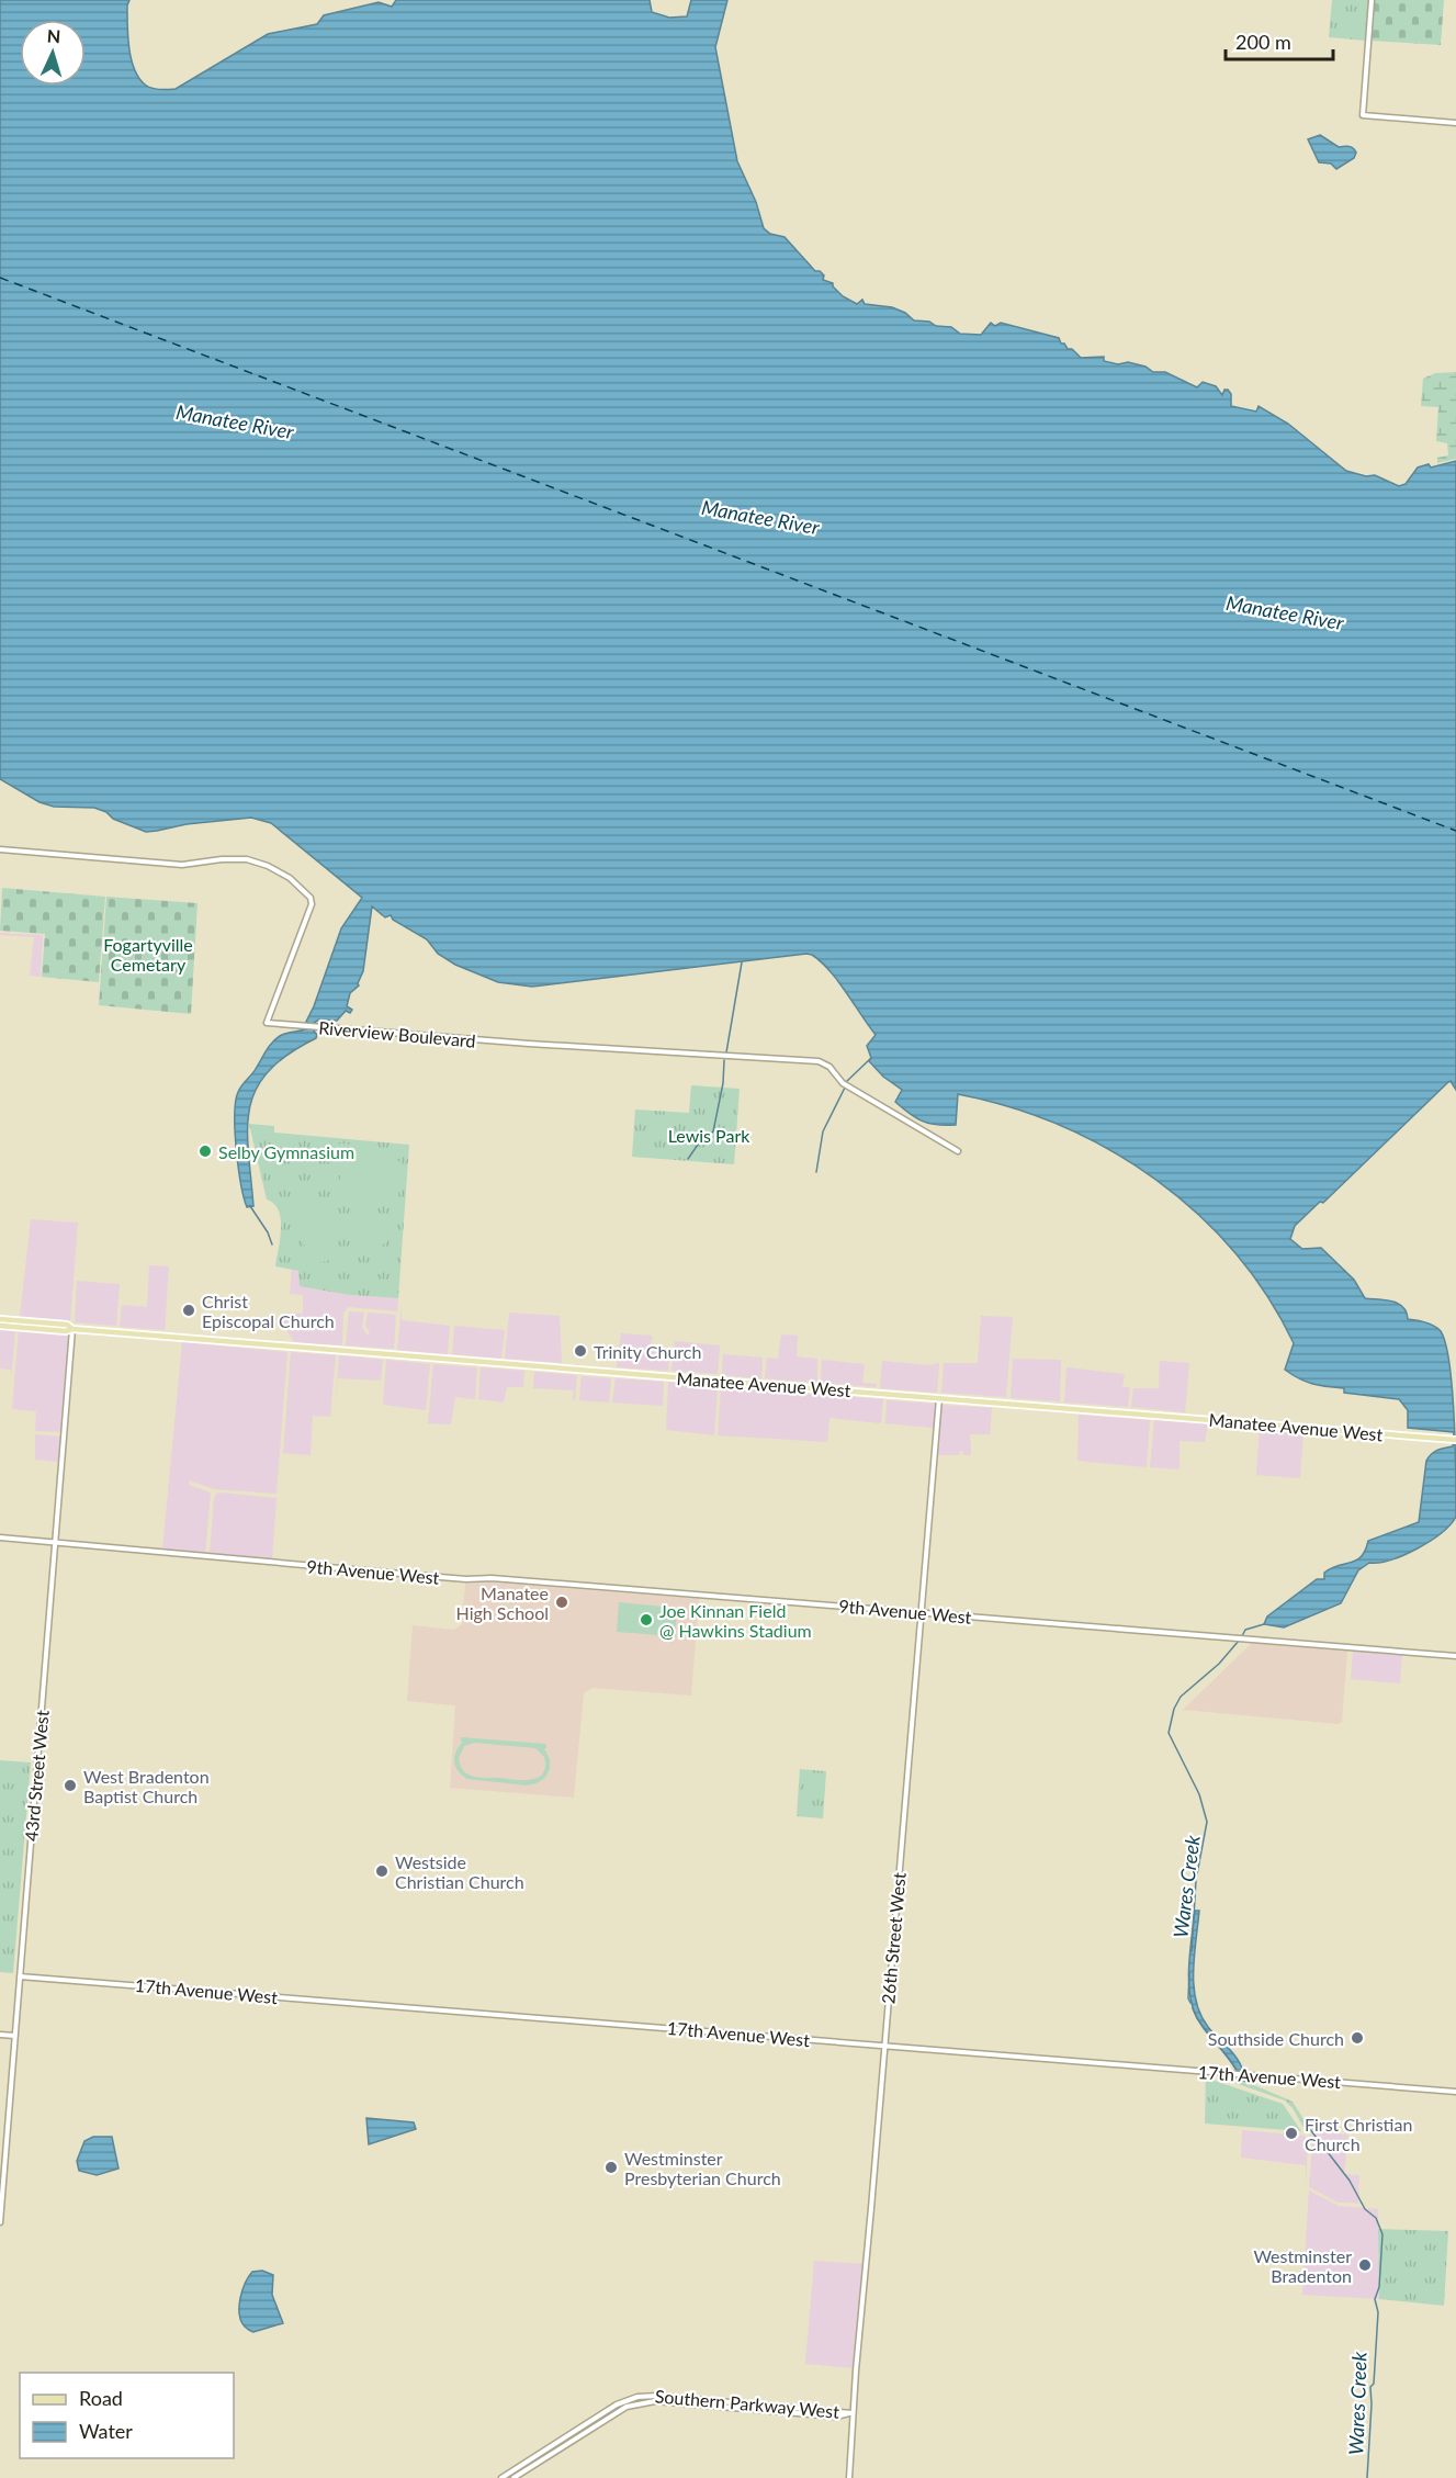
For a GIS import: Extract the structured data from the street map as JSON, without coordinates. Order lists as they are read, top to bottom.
{
  "streets": {
    "main road": ["Manatee Avenue West"],
    "street": [
      "Riverview Boulevard",
      "9th Avenue West",
      "43rd Street West",
      "26th Street West",
      "17th Avenue West",
      "Southern Parkway West"
    ]
  },
  "crossings": [
    ["Manatee Avenue West", "43rd Street West"],
    ["Manatee Avenue West", "26th Street West"],
    ["9th Avenue West", "43rd Street West"],
    ["9th Avenue West", "26th Street West"],
    ["43rd Street West", "17th Avenue West"],
    ["26th Street West", "17th Avenue West"],
    ["26th Street West", "Southern Parkway West"]
  ],
  "water": ["Manatee River", "Wares Creek"],
  "parks": ["Fogartyville Cemetary", "Lewis Park"],
  "places": [
    "Selby Gymnasium",
    "Christ Episcopal Church",
    "Trinity Church",
    "Manatee High School",
    "Joe Kinnan Field @ Hawkins Stadium",
    "West Bradenton Baptist Church",
    "Westside Christian Church",
    "Southside Church",
    "First Christian Church",
    "Westminster Presbyterian Church",
    "Westminster Bradenton"
  ],
  "legend": ["Road", "Water"],
  "scale_bar": "200 m",
  "north": "top"
}
